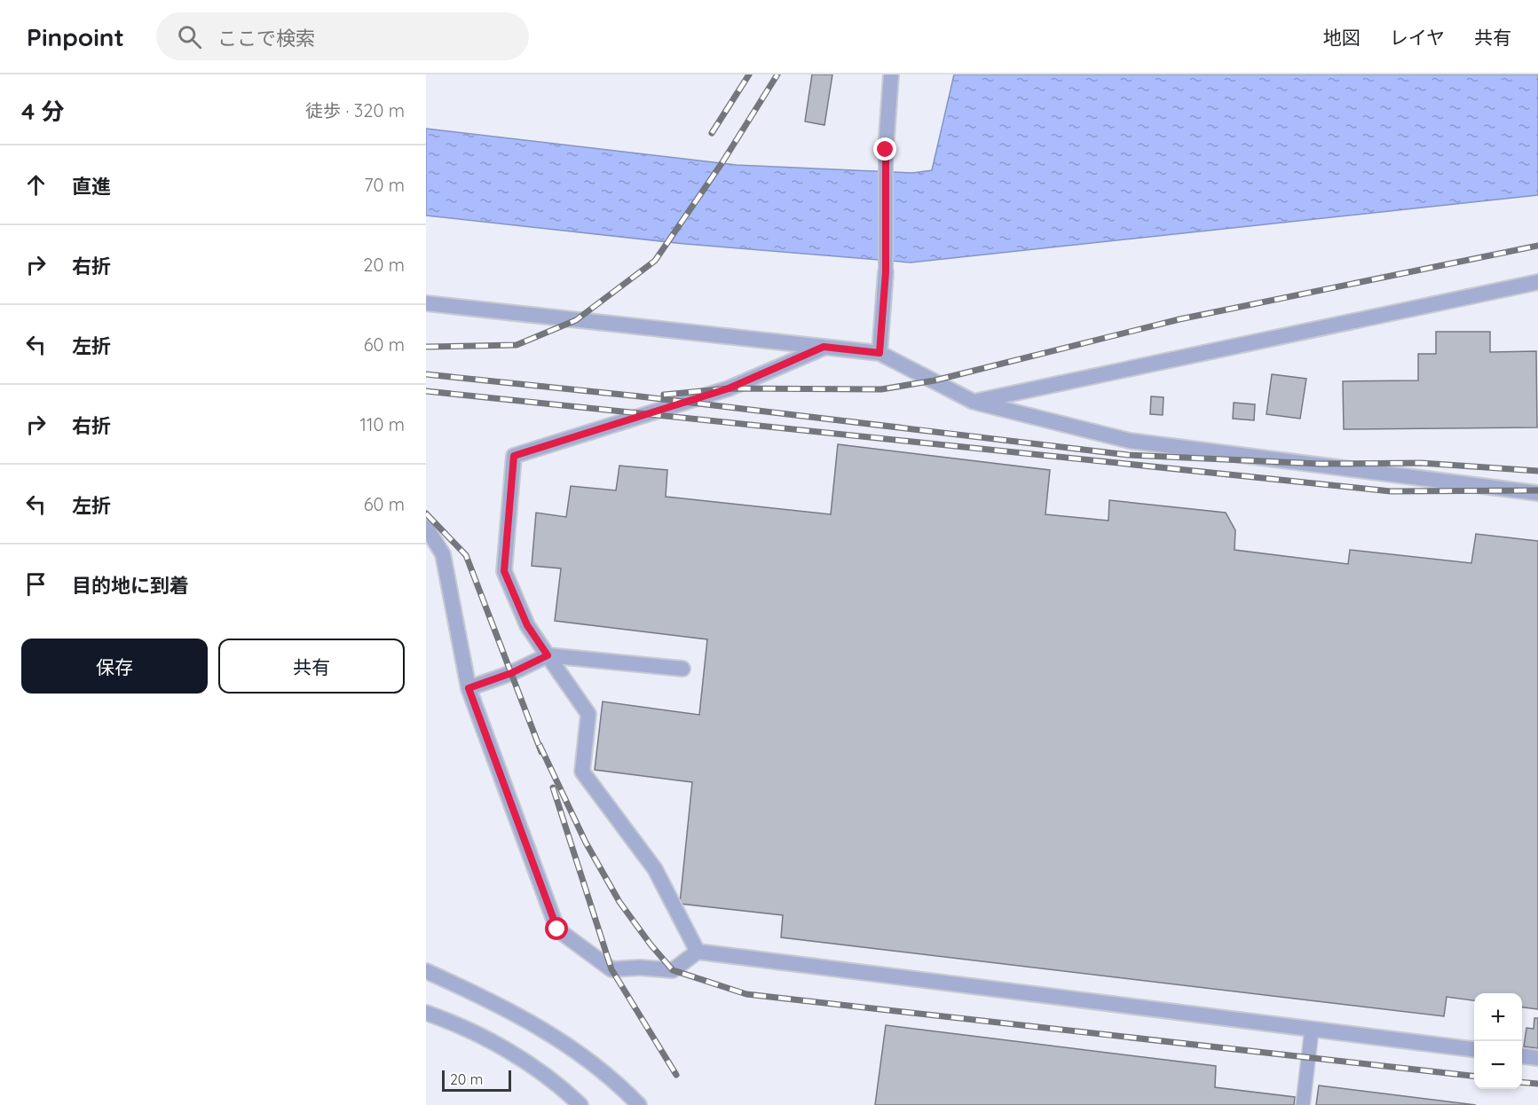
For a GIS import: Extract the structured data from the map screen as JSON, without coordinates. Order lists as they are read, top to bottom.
{
  "scale_bar": "20 m",
  "page": {
    "header": "Pinpoint",
    "search": "ここで検索",
    "nav": ["地図", "レイヤ", "共有"],
    "heading": ["4 分", "徒歩 · 320 m"],
    "list": [
      ["直進", "70 m"],
      ["右折", "20 m"],
      ["左折", "60 m"],
      ["右折", "110 m"],
      ["左折", "60 m"],
      "目的地に到着"
    ],
    "buttons": ["保存", "共有"],
    "map_buttons": ["+", "−"],
    "scale": "20 m"
  }
}
